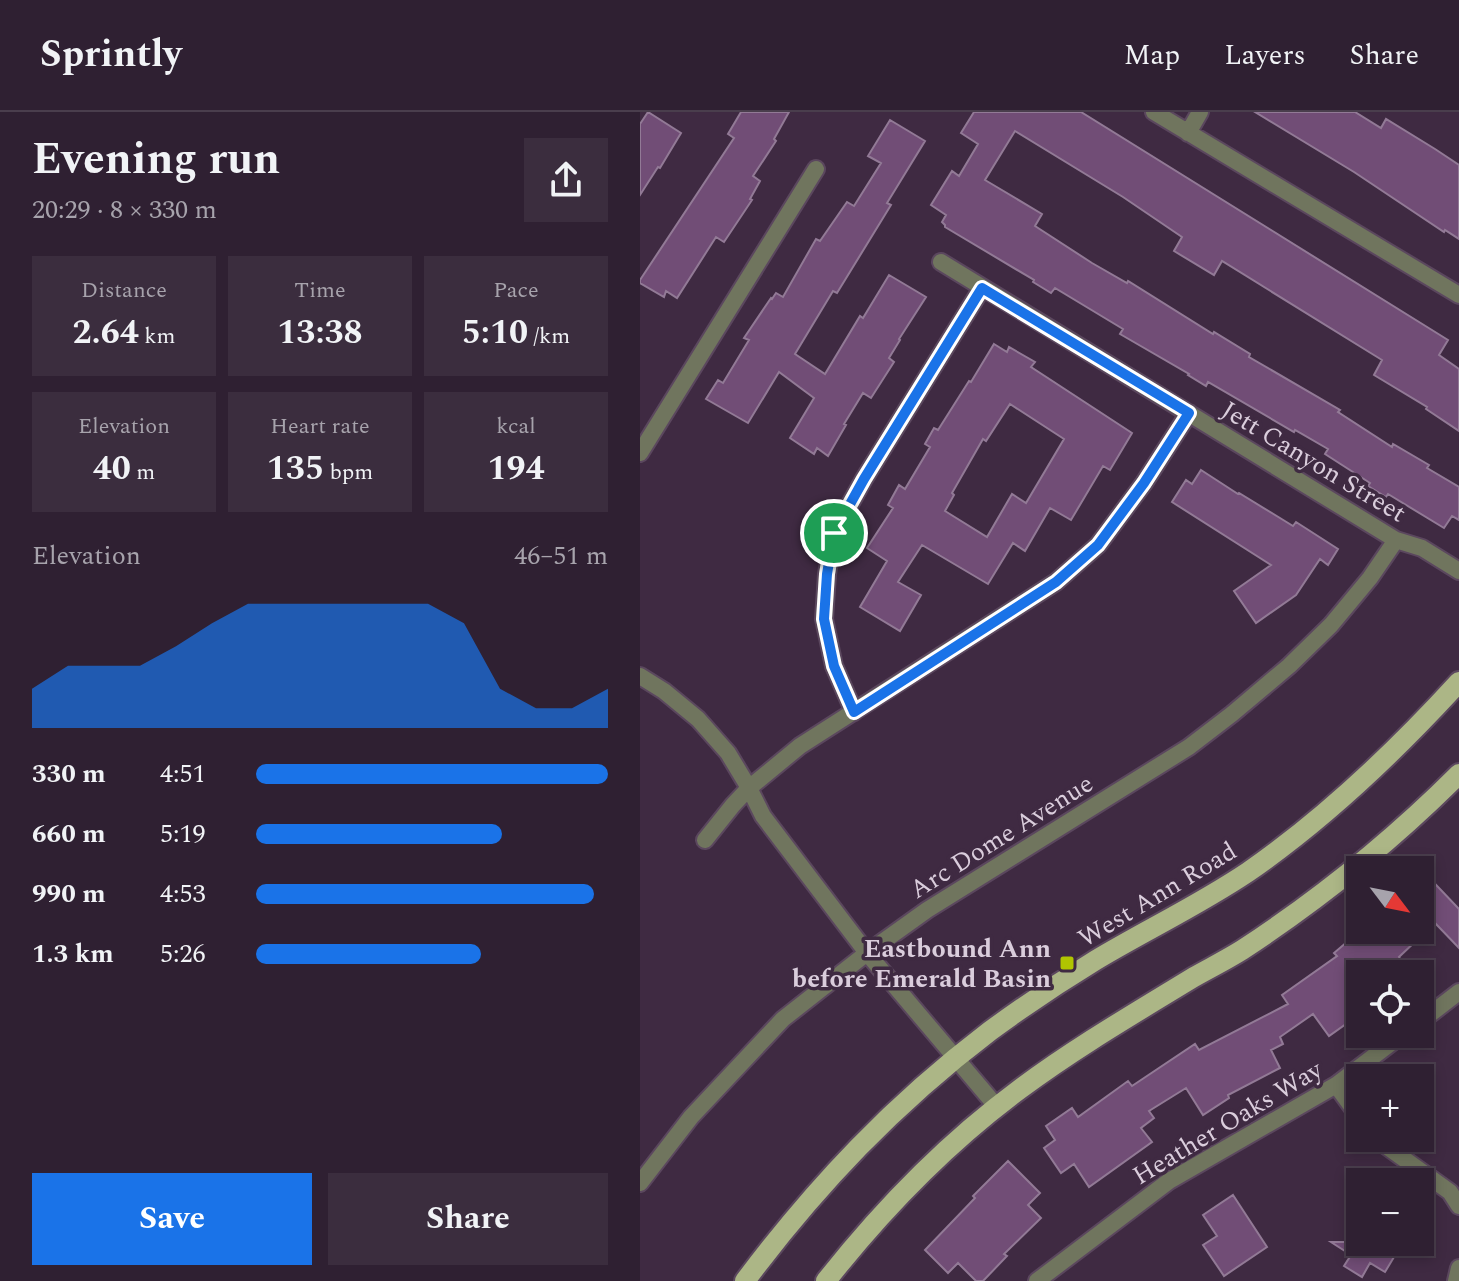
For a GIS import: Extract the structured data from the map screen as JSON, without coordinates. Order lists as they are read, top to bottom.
{
  "streets": {
    "main road": ["West Ann Road"],
    "street": ["Jett Canyon Street", "Arc Dome Avenue", "Heather Oaks Way"]
  },
  "crossings": [
    ["Jett Canyon Street", "Arc Dome Avenue"]
  ],
  "places": {
    "transit": ["Eastbound Ann before Emerald Basin"]
  },
  "north": "bottom right",
  "page": {
    "header": "Sprintly",
    "nav": ["Map", "Layers", "Share"],
    "heading": ["Evening run", "20:29 · 8 × 330 m"],
    "stats": [
      ["Distance", "2.64 km"],
      ["Time", "13:38"],
      ["Pace", "5:10 /km"],
      ["Elevation", "40 m"],
      ["Heart rate", "135 bpm"],
      ["kcal", "194"]
    ],
    "chart": ["Elevation", "46–51 m"],
    "list": [
      {
        "name": "330 m",
        "note": "4:51"
      },
      {
        "name": "660 m",
        "note": "5:19"
      },
      {
        "name": "990 m",
        "note": "4:53"
      },
      {
        "name": "1.3 km",
        "note": "5:26"
      }
    ],
    "map_buttons": ["+", "−"],
    "buttons": ["Save", "Share"]
  }
}
